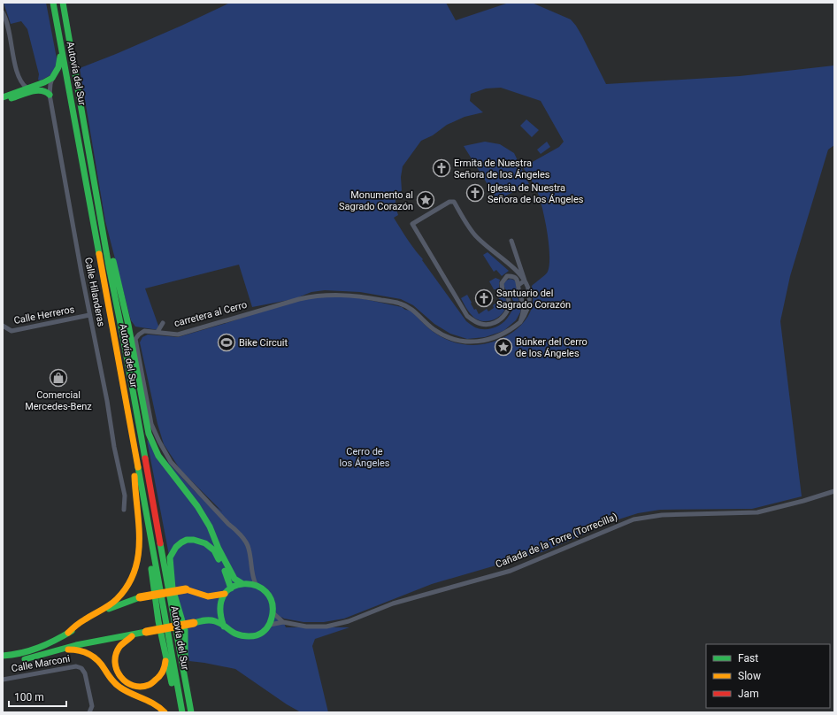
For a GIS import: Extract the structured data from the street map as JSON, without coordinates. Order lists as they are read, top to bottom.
{
  "streets": {
    "main road": ["Autovía del Sur"],
    "street": [
      "Calle Hilanderas",
      "carretera al Cerro",
      "Calle Herreros",
      "Cañada de la Torre (Torrecilla)",
      "Calle Marconi"
    ]
  },
  "crossings": [
    ["Calle Hilanderas", "Calle Herreros"]
  ],
  "parks": ["Cerro de los Ángeles"],
  "places": {
    "church": ["Ermita de Nuestra Señora de los Ángeles", "Iglesia de Nuestra Señora de los Ángeles", "Santuario del Sagrado Corazón"],
    "place": ["Monumento al Sagrado Corazón", "Búnker del Cerro de los Ángeles"],
    "sports": ["Bike Circuit"],
    "shop": ["Comercial Mercedes-Benz"]
  },
  "legend": ["Fast", "Slow", "Jam"],
  "scale_bar": "100 m"
}
